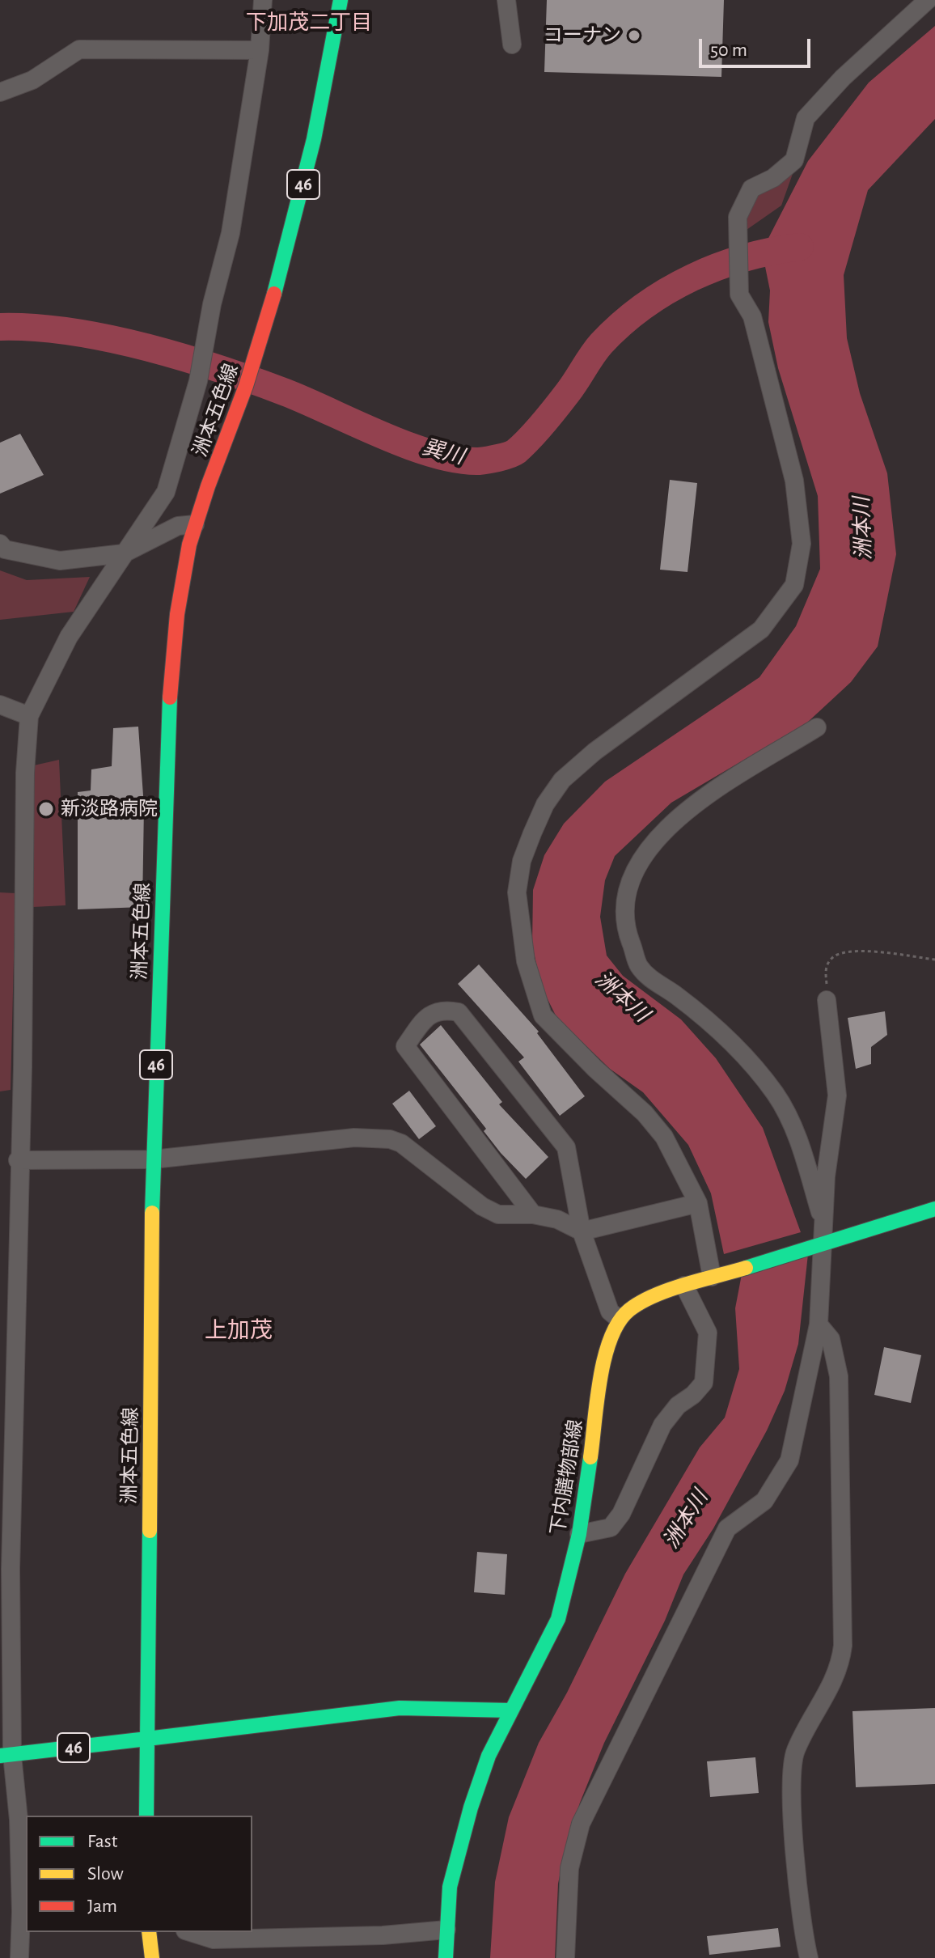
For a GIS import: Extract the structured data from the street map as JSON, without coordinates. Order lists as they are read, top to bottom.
{
  "streets": {
    "main road": ["46", "洲本五色線", "下内膳物部線"]
  },
  "crossings": [
    ["46", "洲本五色線"]
  ],
  "districts": ["下加茂二丁目", "上加茂"],
  "water": ["巽川", "洲本川"],
  "places": ["コーナン", "新淡路病院"],
  "legend": ["Fast", "Slow", "Jam"],
  "scale_bar": "50 m"
}
